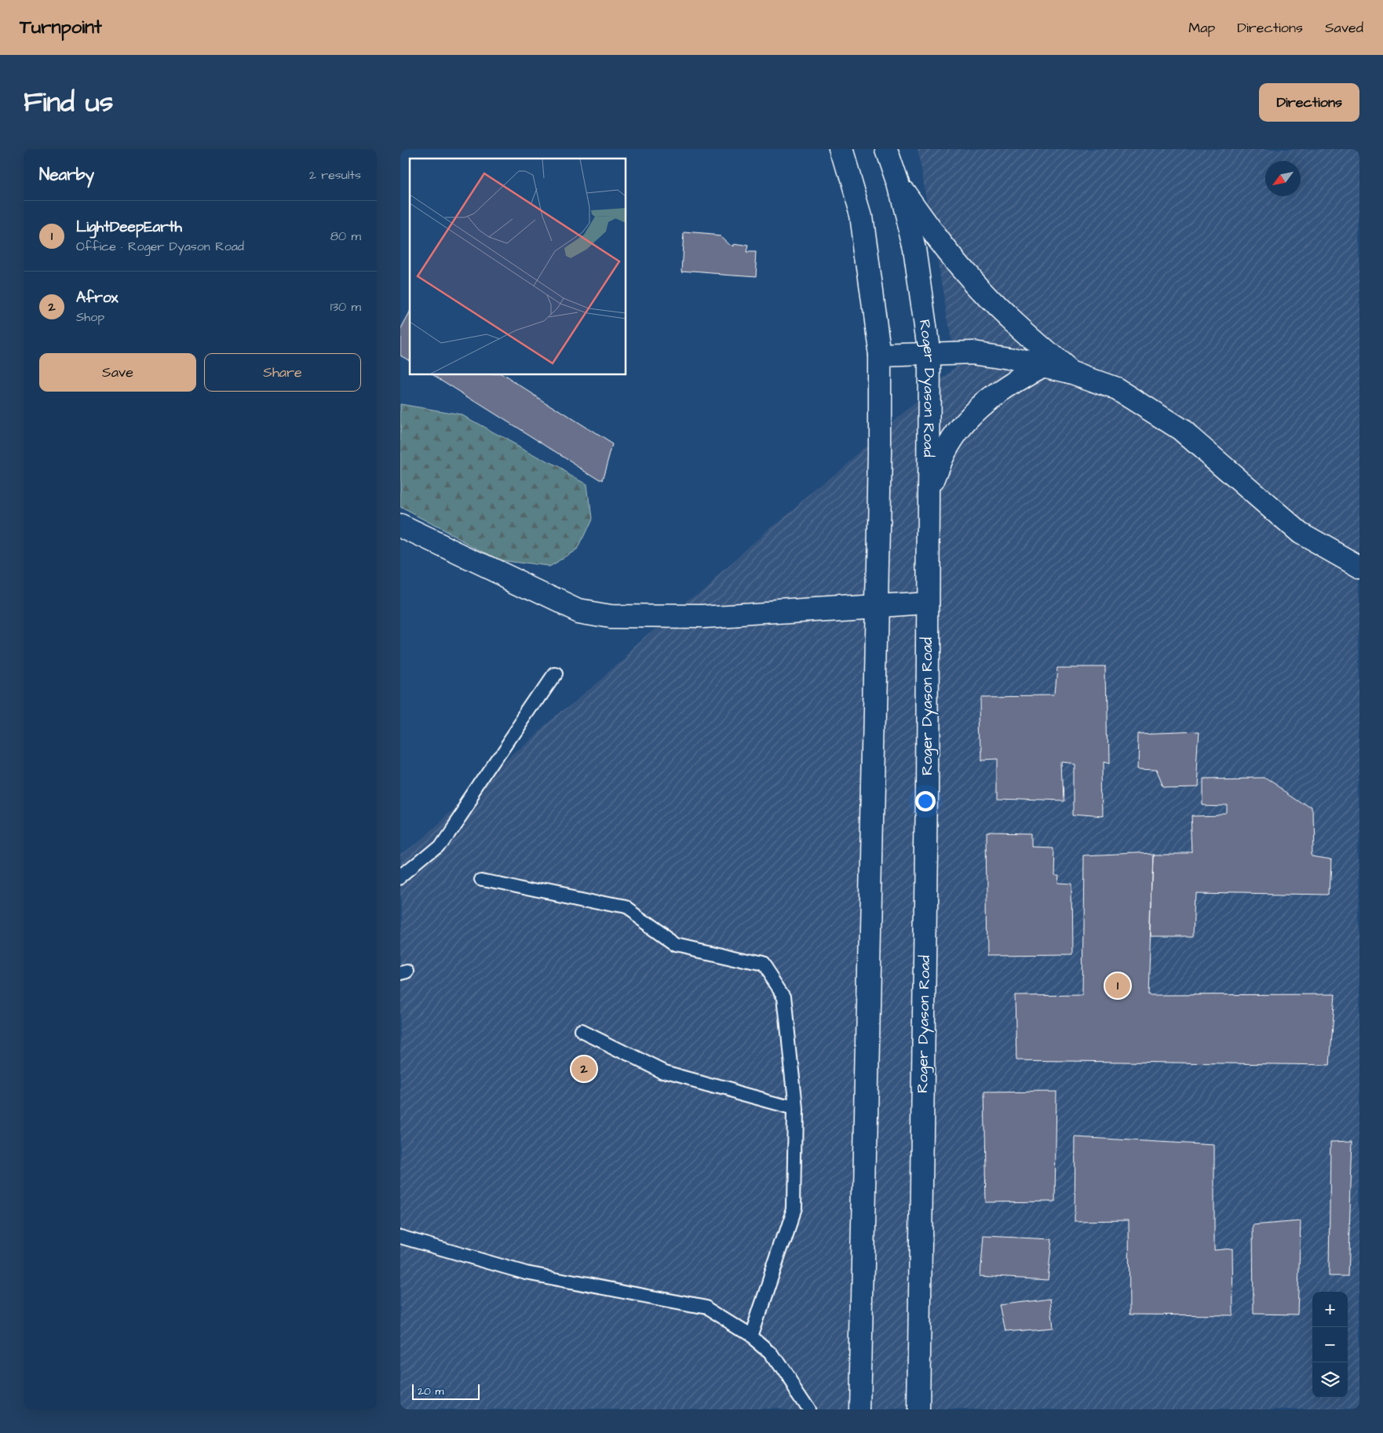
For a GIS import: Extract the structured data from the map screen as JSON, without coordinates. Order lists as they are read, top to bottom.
{
  "streets": {
    "main road": ["Roger Dyason Road"]
  },
  "scale_bar": "20 m",
  "north": "bottom left",
  "page": {
    "header": "Turnpoint",
    "nav": ["Map", "Directions", "Saved"],
    "title": "Find us",
    "buttons": [
      "Directions",
      ["Save", "Share"]
    ],
    "heading": ["Nearby", "2 results"],
    "list": [
      {
        "mark": "1",
        "name": "LightDeepEarth",
        "note": "Office · Roger Dyason Road",
        "value": "80 m"
      },
      {
        "mark": "2",
        "name": "Afrox",
        "note": "Shop",
        "value": "130 m"
      }
    ],
    "pins": ["1", "2"],
    "map_buttons": ["+", "−"],
    "scale": "20 m"
  }
}
